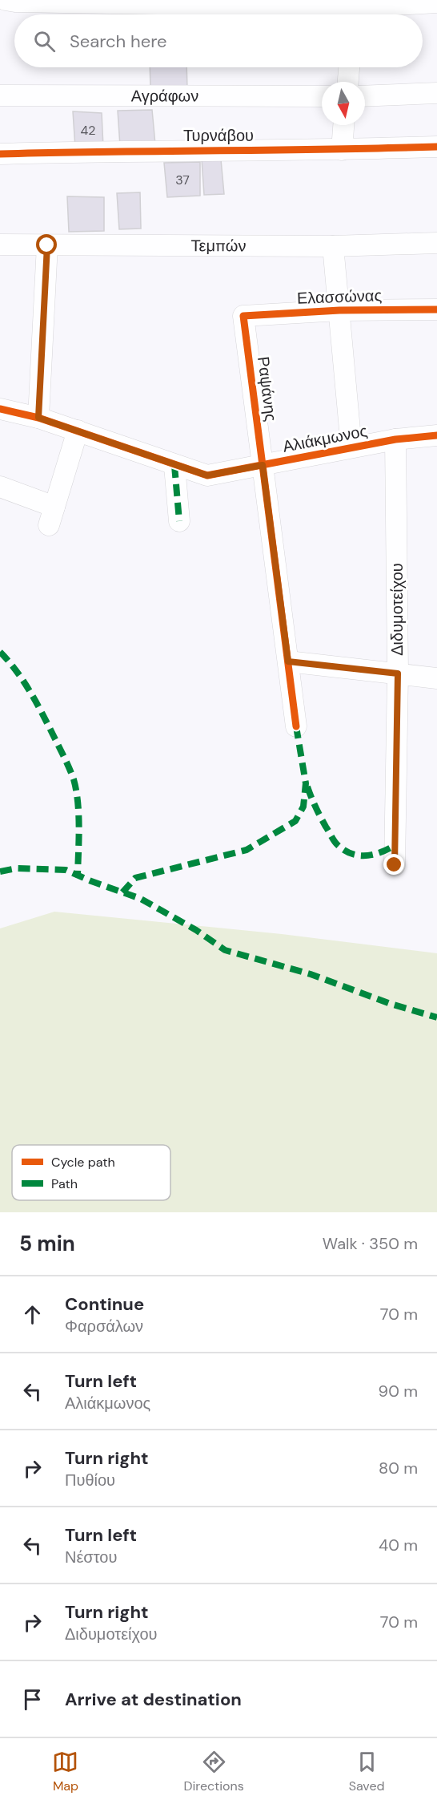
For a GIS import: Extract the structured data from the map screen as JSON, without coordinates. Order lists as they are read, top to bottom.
{
  "streets": {
    "street": [
      "Αγράφων",
      "Τυρνάβου",
      "Τεμπών",
      "Ελασσώνας",
      "Ραψάνης",
      "Αλιάκμωνος",
      "Διδυμοτείχου"
    ]
  },
  "crossings": [
    ["Ελασσώνας", "Ραψάνης"],
    ["Ραψάνης", "Αλιάκμωνος"],
    ["Αλιάκμωνος", "Διδυμοτείχου"]
  ],
  "house_numbers": ["42", "37"],
  "legend": ["Cycle path", "Path"],
  "north": "bottom",
  "page": {
    "search": "Search here",
    "heading": ["5 min", "Walk · 350 m"],
    "list": [
      ["Continue", "Φαρσάλων", "70 m"],
      ["Turn left", "Αλιάκμωνος", "90 m"],
      ["Turn right", "Πυθίου", "80 m"],
      ["Turn left", "Νέστου", "40 m"],
      ["Turn right", "Διδυμοτείχου", "70 m"],
      "Arrive at destination"
    ],
    "nav": ["Map", "Directions", "Saved"]
  }
}
